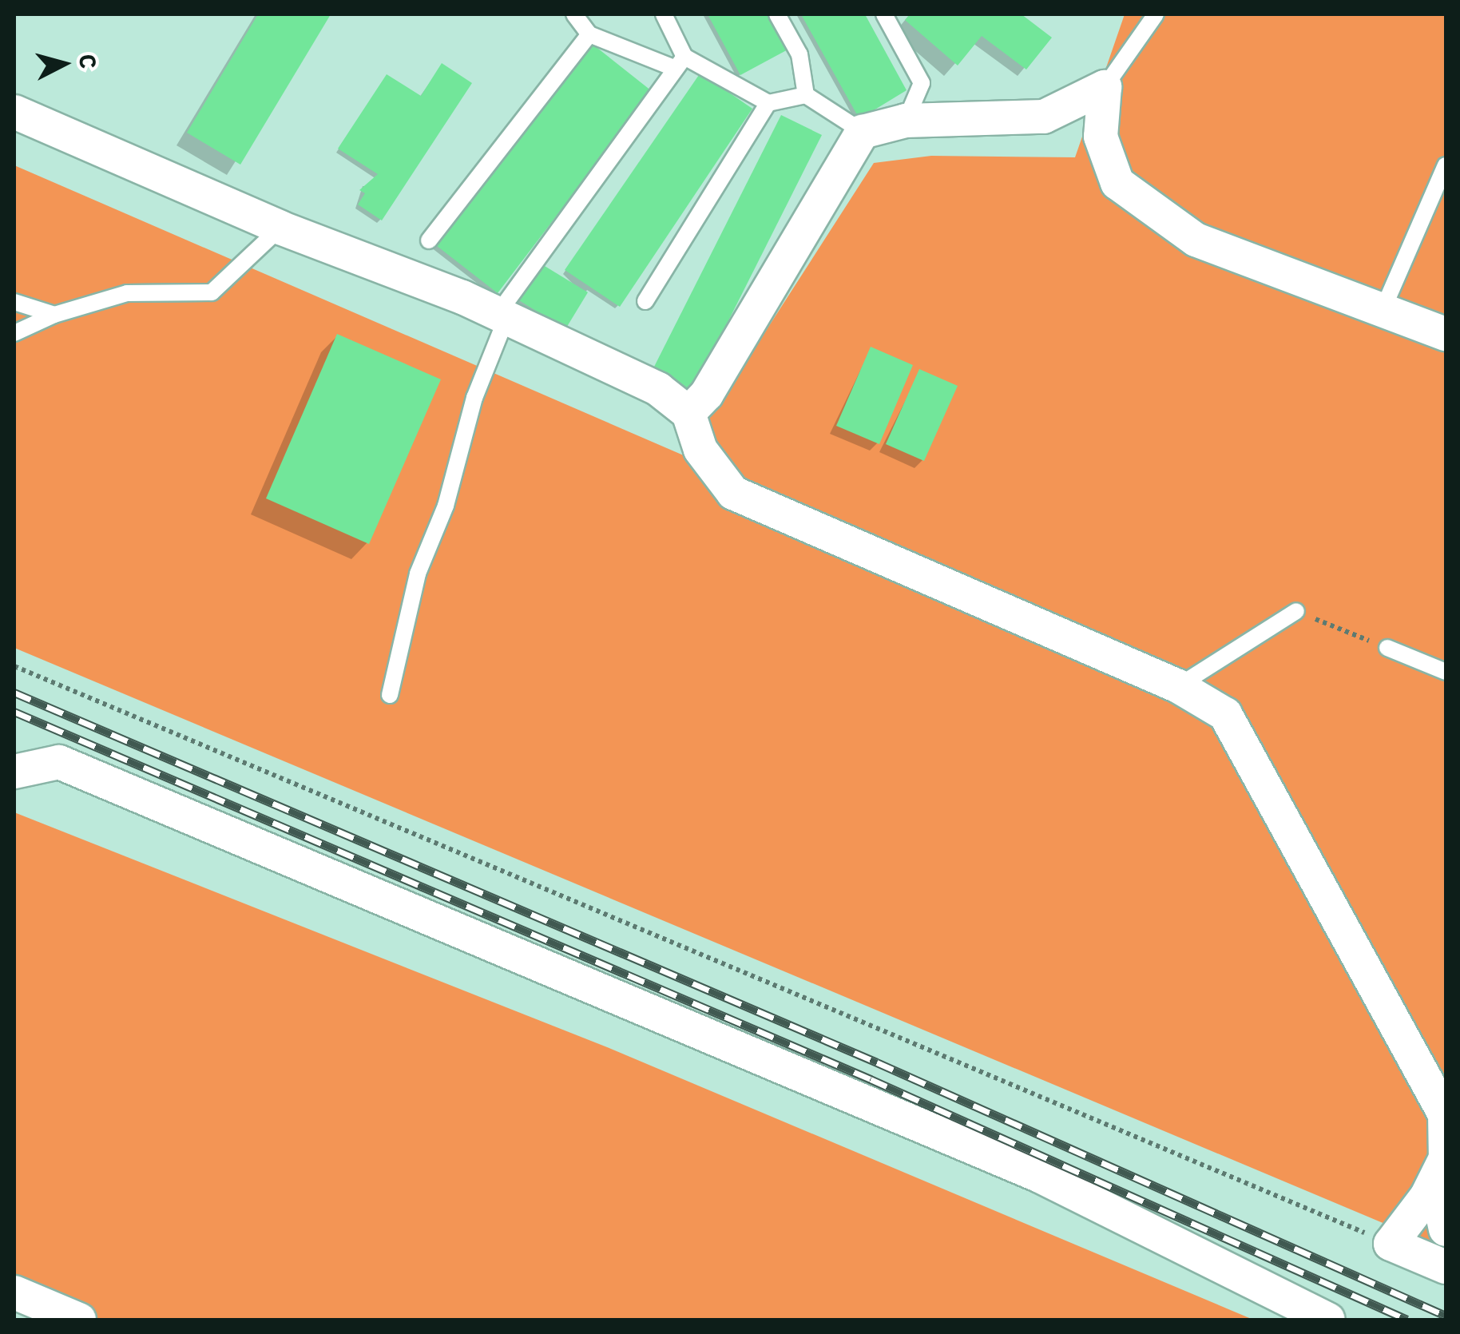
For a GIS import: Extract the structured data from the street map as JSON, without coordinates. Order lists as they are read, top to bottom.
{
  "north": "right"
}
